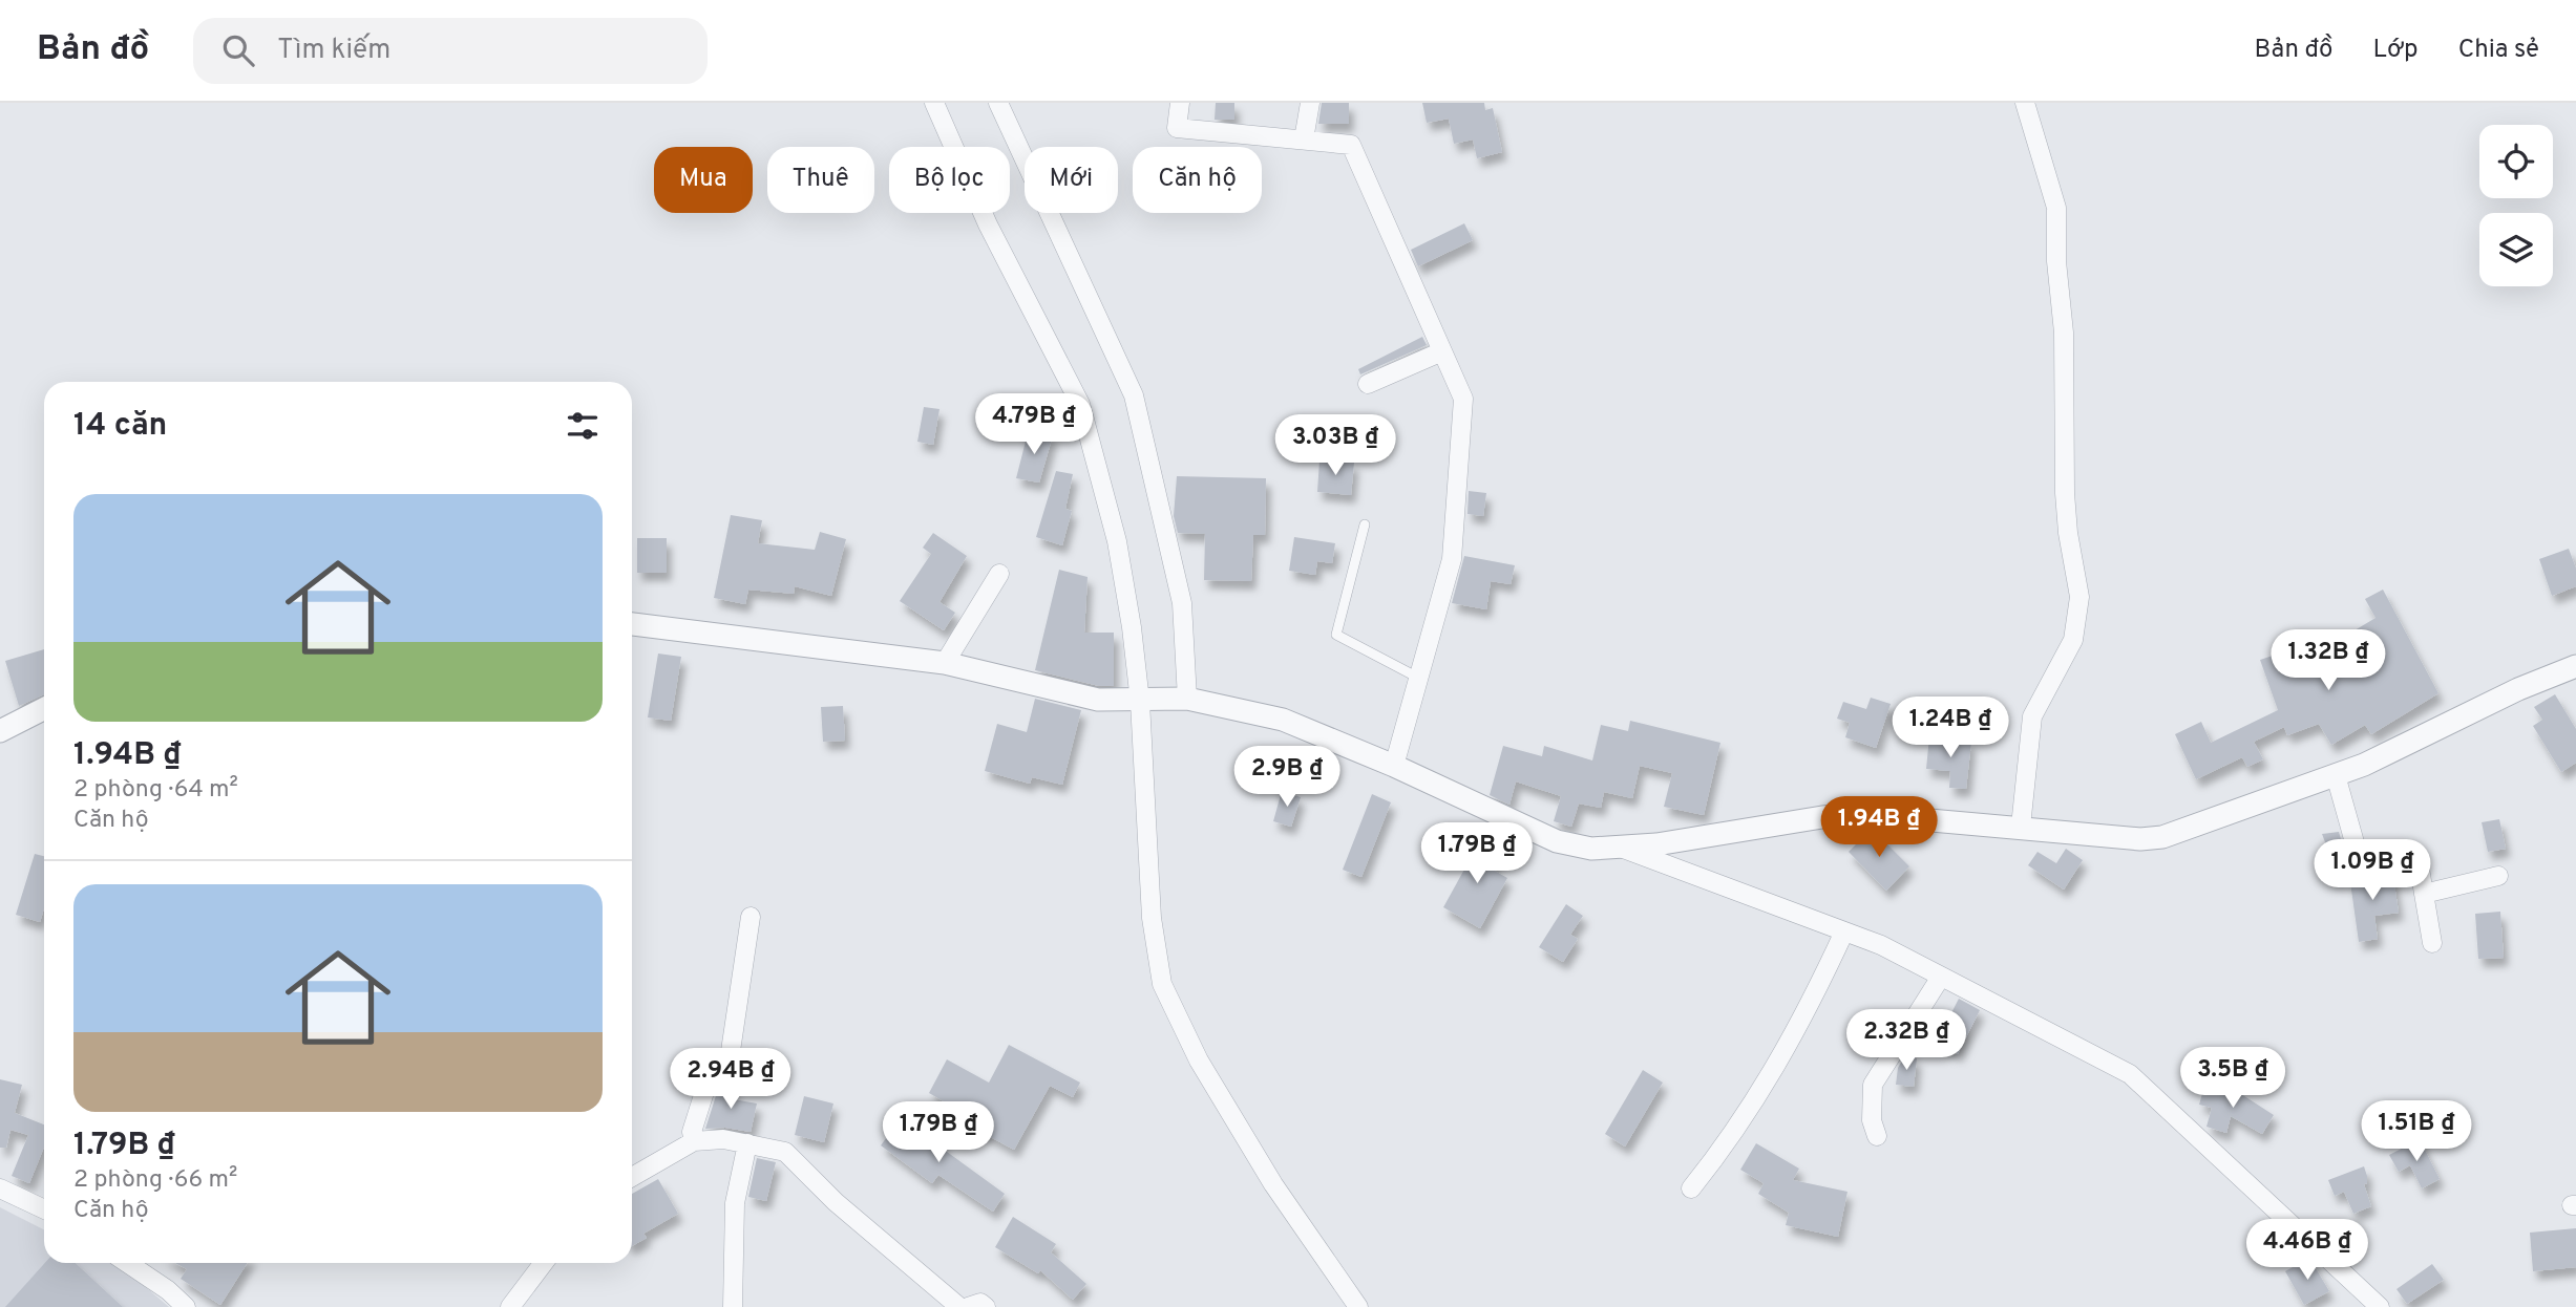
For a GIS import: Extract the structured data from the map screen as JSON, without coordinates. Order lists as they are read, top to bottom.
{
  "page": {
    "header": "Bản đồ",
    "search": "Tìm kiếm",
    "nav": ["Bản đồ", "Lớp", "Chia sẻ"],
    "chip": [
      "Mua",
      "Thuê",
      "Bộ lọc",
      "Mới",
      "Căn hộ"
    ],
    "heading": "14 căn",
    "price": [
      "4.79B ₫",
      "3.03B ₫",
      "1.32B ₫",
      "1.24B ₫",
      "2.9B ₫",
      "1.94B ₫",
      "1.79B ₫",
      "1.09B ₫",
      "2.32B ₫",
      "3.5B ₫",
      "2.94B ₫",
      "1.51B ₫",
      "1.79B ₫",
      "4.46B ₫"
    ],
    "list": [
      {
        "name": "1.94B ₫",
        "note": "2 phòng · 64 m² · Căn hộ"
      },
      {
        "name": "1.79B ₫",
        "note": "2 phòng · 66 m² · Căn hộ"
      }
    ]
  }
}
